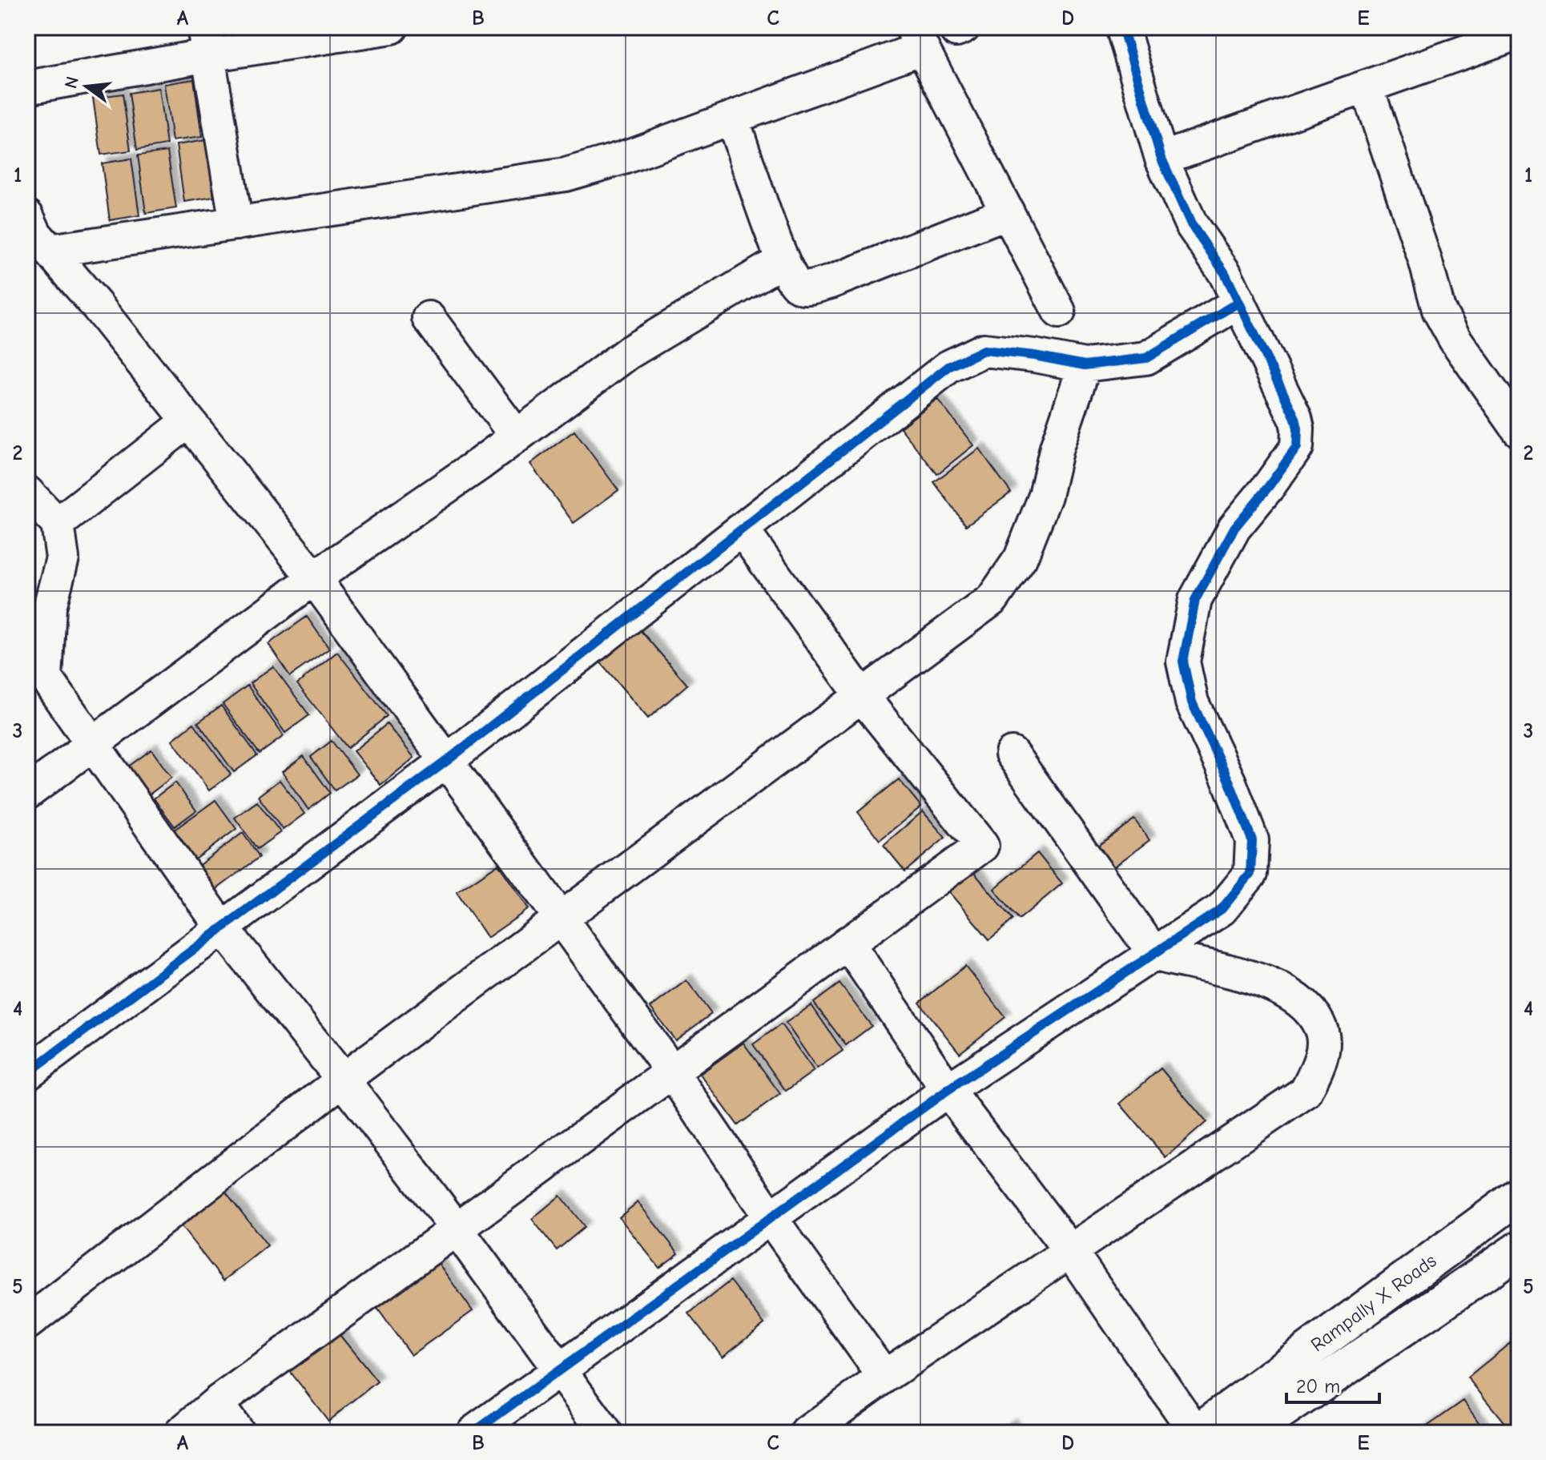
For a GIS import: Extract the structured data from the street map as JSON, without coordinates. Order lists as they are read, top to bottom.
{
  "streets": {
    "main road": ["Rampally X Roads"]
  },
  "scale_bar": "20 m",
  "north": "left",
  "grid": {
    "columns": [
      "A",
      "B",
      "C",
      "D",
      "E"
    ],
    "rows": [
      "1",
      "2",
      "3",
      "4",
      "5"
    ]
  }
}
